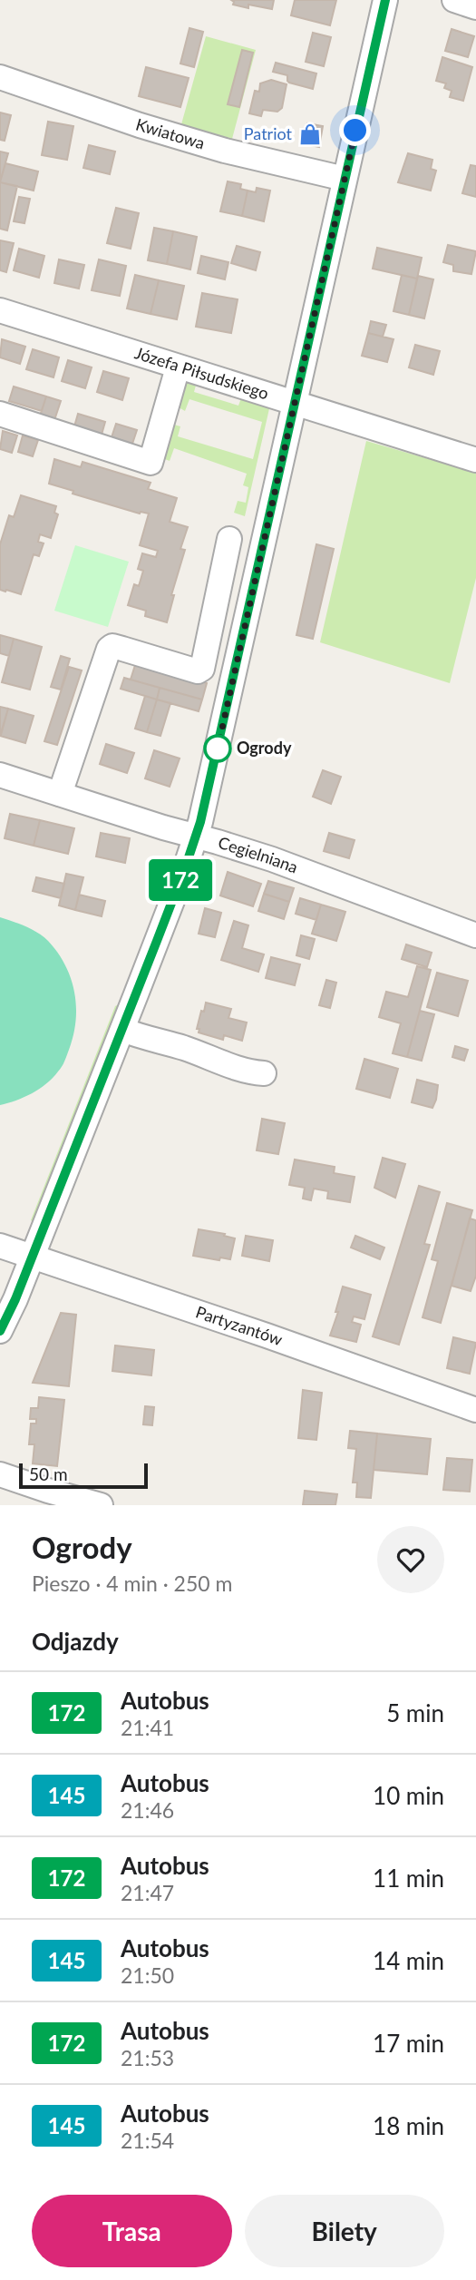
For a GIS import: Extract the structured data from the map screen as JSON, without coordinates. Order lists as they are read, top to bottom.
{
  "streets": {
    "street": [
      "Kwiatowa",
      "Józefa Piłsudskiego",
      "Cegielniana",
      "Partyzantów"
    ]
  },
  "places": {
    "shop": ["Patriot"],
    "other": ["Ogrody"]
  },
  "lines": ["bus line 172"],
  "scale_bar": "50 m",
  "page": {
    "on_map": "172",
    "scale": "50 m",
    "heading": [
      ["Ogrody", "Pieszo · 4 min · 250 m"],
      "Odjazdy"
    ],
    "list": [
      {
        "mark": "172",
        "name": "Autobus",
        "note": "21:41",
        "value": "5 min"
      },
      {
        "mark": "145",
        "name": "Autobus",
        "note": "21:46",
        "value": "10 min"
      },
      {
        "mark": "172",
        "name": "Autobus",
        "note": "21:47",
        "value": "11 min"
      },
      {
        "mark": "145",
        "name": "Autobus",
        "note": "21:50",
        "value": "14 min"
      },
      {
        "mark": "172",
        "name": "Autobus",
        "note": "21:53",
        "value": "17 min"
      },
      {
        "mark": "145",
        "name": "Autobus",
        "note": "21:54",
        "value": "18 min"
      }
    ],
    "buttons": ["Trasa", "Bilety"]
  }
}
